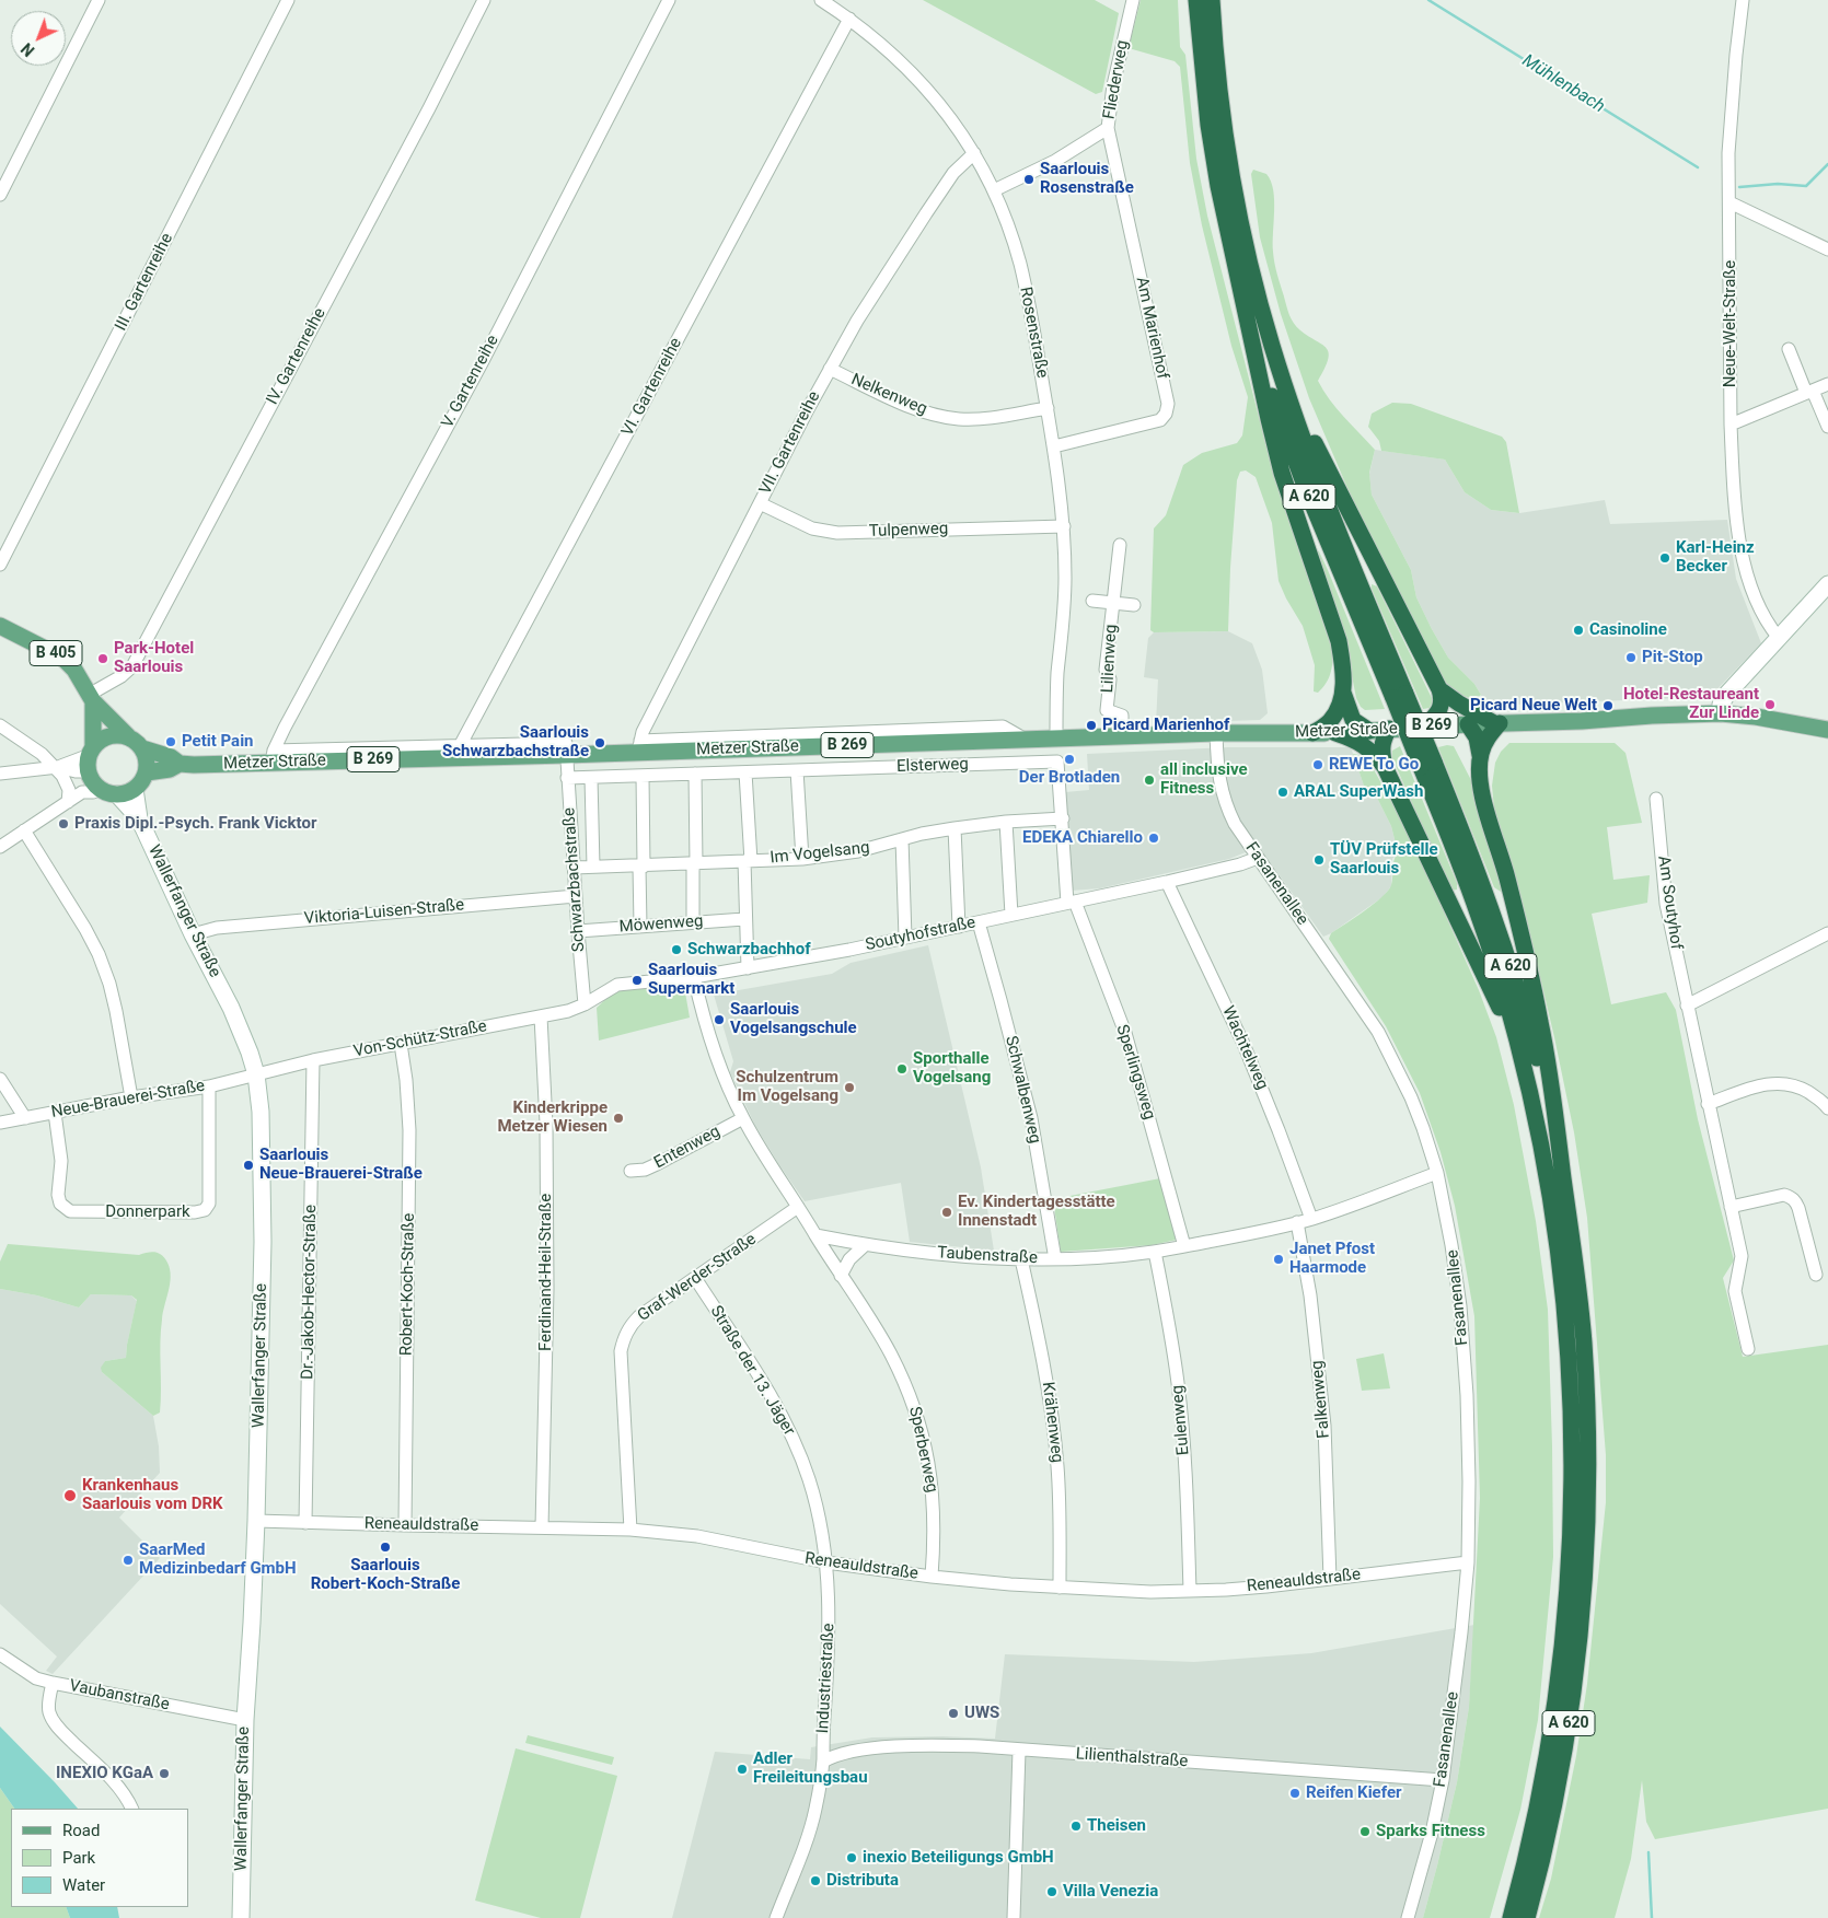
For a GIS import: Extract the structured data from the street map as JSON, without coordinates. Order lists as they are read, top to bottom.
{
  "streets": {
    "highway": ["A 620"],
    "main road": [
      "B 405",
      "B 269",
      "Metzer Straße",
      "Wallerfanger Straße"
    ],
    "street": [
      "Fliederweg",
      "III. Gartenreihe",
      "Neue-Welt-Straße",
      "Am Marienhof",
      "Rosenstraße",
      "IV. Gartenreihe",
      "V. Gartenreihe",
      "VI. Gartenreihe",
      "Nelkenweg",
      "VII. Gartenreihe",
      "Tulpenweg",
      "Lilienweg",
      "Elsterweg",
      "Im Vogelsang",
      "Schwarzbachstraße",
      "Fasanenallee",
      "Am Soutyhof",
      "Viktoria-Luisen-Straße",
      "Möwenweg",
      "Soutyhofstraße",
      "Von-Schütz-Straße",
      "Wachtelweg",
      "Sperlingsweg",
      "Schwalbenweg",
      "Neue-Brauerei-Straße",
      "Entenweg",
      "Donnerpark",
      "Taubenstraße",
      "Ferdinand-Heil-Straße",
      "Graf-Werder-Straße",
      "Robert-Koch-Straße",
      "Dr.-Jakob-Hector-Straße",
      "Straße der 13. Jäger",
      "Falkenweg",
      "Eulenweg",
      "Krähenweg",
      "Sperberweg",
      "Reneauldstraße",
      "Industriestraße",
      "Vaubanstraße",
      "Lilienthalstraße"
    ]
  },
  "crossings": [
    ["Fliederweg", "Am Marienhof"],
    ["Fliederweg", "Rosenstraße"],
    ["Am Marienhof", "Rosenstraße"],
    ["Rosenstraße", "VI. Gartenreihe"],
    ["Rosenstraße", "Nelkenweg"],
    ["Rosenstraße", "VII. Gartenreihe"],
    ["Rosenstraße", "Tulpenweg"],
    ["Rosenstraße", "Metzer Straße"],
    ["IV. Gartenreihe", "B 405"],
    ["V. Gartenreihe", "Metzer Straße"],
    ["VI. Gartenreihe", "Metzer Straße"],
    ["Nelkenweg", "VII. Gartenreihe"],
    ["VII. Gartenreihe", "Tulpenweg"],
    ["VII. Gartenreihe", "Metzer Straße"],
    ["B 405", "Metzer Straße"],
    ["B 405", "Wallerfanger Straße"],
    ["Lilienweg", "Metzer Straße"],
    ["Metzer Straße", "Schwarzbachstraße"],
    ["Metzer Straße", "Fasanenallee"],
    ["Metzer Straße", "Wallerfanger Straße"],
    ["Elsterweg", "Im Vogelsang"],
    ["Elsterweg", "Schwarzbachstraße"],
    ["Elsterweg", "Soutyhofstraße"],
    ["Elsterweg", "Sperlingsweg"],
    ["Im Vogelsang", "Schwarzbachstraße"],
    ["Schwarzbachstraße", "Viktoria-Luisen-Straße"],
    ["Schwarzbachstraße", "Möwenweg"],
    ["Schwarzbachstraße", "Soutyhofstraße"],
    ["Schwarzbachstraße", "Von-Schütz-Straße"],
    ["Fasanenallee", "Soutyhofstraße"],
    ["Fasanenallee", "Taubenstraße"],
    ["Fasanenallee", "Reneauldstraße"],
    ["Fasanenallee", "Lilienthalstraße"],
    ["Wallerfanger Straße", "Viktoria-Luisen-Straße"],
    ["Wallerfanger Straße", "Von-Schütz-Straße"],
    ["Wallerfanger Straße", "Neue-Brauerei-Straße"],
    ["Wallerfanger Straße", "Reneauldstraße"],
    ["Wallerfanger Straße", "Vaubanstraße"],
    ["Soutyhofstraße", "Von-Schütz-Straße"],
    ["Soutyhofstraße", "Wachtelweg"],
    ["Soutyhofstraße", "Sperlingsweg"],
    ["Soutyhofstraße", "Schwalbenweg"],
    ["Von-Schütz-Straße", "Neue-Brauerei-Straße"],
    ["Von-Schütz-Straße", "Ferdinand-Heil-Straße"],
    ["Von-Schütz-Straße", "Robert-Koch-Straße"],
    ["Von-Schütz-Straße", "Dr.-Jakob-Hector-Straße"],
    ["Wachtelweg", "Taubenstraße"],
    ["Sperlingsweg", "Taubenstraße"],
    ["Schwalbenweg", "Taubenstraße"],
    ["Neue-Brauerei-Straße", "Donnerpark"],
    ["Taubenstraße", "Falkenweg"],
    ["Taubenstraße", "Eulenweg"],
    ["Taubenstraße", "Krähenweg"],
    ["Taubenstraße", "Sperberweg"],
    ["Ferdinand-Heil-Straße", "Reneauldstraße"],
    ["Graf-Werder-Straße", "Straße der 13. Jäger"],
    ["Graf-Werder-Straße", "Reneauldstraße"],
    ["Robert-Koch-Straße", "Reneauldstraße"],
    ["Dr.-Jakob-Hector-Straße", "Reneauldstraße"],
    ["Straße der 13. Jäger", "Reneauldstraße"],
    ["Straße der 13. Jäger", "Industriestraße"],
    ["Falkenweg", "Reneauldstraße"],
    ["Eulenweg", "Reneauldstraße"],
    ["Krähenweg", "Reneauldstraße"],
    ["Sperberweg", "Reneauldstraße"],
    ["Reneauldstraße", "Industriestraße"],
    ["Industriestraße", "Lilienthalstraße"]
  ],
  "water": ["Mühlenbach"],
  "places": [
    "Saarlouis Rosenstraße",
    "Karl-Heinz Becker",
    "Casinoline",
    "Pit-Stop",
    "Park-Hotel Saarlouis",
    "Hotel-Restaureant Zur Linde",
    "Picard Neue Welt",
    "Picard Marienhof",
    "Petit Pain",
    "Saarlouis Schwarzbachstraße",
    "Der Brotladen",
    "REWE To Go",
    "all inclusive Fitness",
    "ARAL SuperWash",
    "Praxis Dipl.-Psych. Frank Vicktor",
    "EDEKA Chiarello",
    "TÜV Prüfstelle Saarlouis",
    "Schwarzbachhof",
    "Saarlouis Supermarkt",
    "Saarlouis Vogelsangschule",
    "Sporthalle Vogelsang",
    "Schulzentrum Im Vogelsang",
    "Kinderkrippe Metzer Wiesen",
    "Saarlouis Neue-Brauerei-Straße",
    "Ev. Kindertagesstätte Innenstadt",
    "Janet Pfost Haarmode",
    "Krankenhaus Saarlouis vom DRK",
    "Saarlouis Robert-Koch-Straße",
    "SaarMed Medizinbedarf GmbH",
    "UWS",
    "Adler Freileitungsbau",
    "INEXIO KGaA",
    "Reifen Kiefer",
    "Theisen",
    "Sparks Fitness",
    "inexio Beteiligungs GmbH",
    "Distributa",
    "Villa Venezia"
  ],
  "legend": ["Road", "Park", "Water"],
  "north": "bottom left"
}
